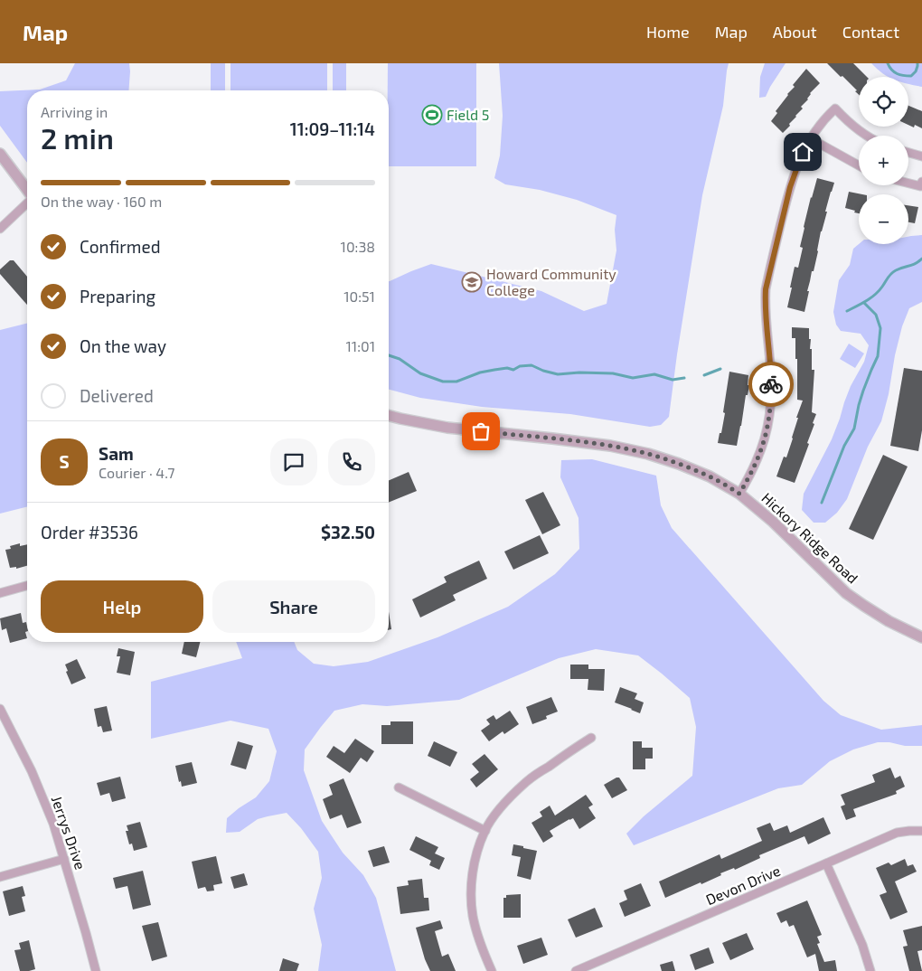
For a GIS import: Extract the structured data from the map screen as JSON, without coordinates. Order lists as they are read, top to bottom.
{
  "streets": {
    "street": ["Hickory Ridge Road", "Jerrys Drive", "Devon Drive"]
  },
  "places": {
    "sports": ["Field 5"],
    "school or university": ["Howard Community College"]
  },
  "page": {
    "header": "Map",
    "nav": [
      "Home",
      "Map",
      "About",
      "Contact"
    ],
    "map_buttons": ["+", "−"],
    "heading": ["2 min", "Arriving in", "11:09–11:14"],
    "panel": [
      "Sam",
      "Courier · 4.7",
      "Order #3536",
      "$32.50"
    ],
    "bar": "On the way · 160 m",
    "list": [
      ["Confirmed", "10:38"],
      ["Preparing", "10:51"],
      ["On the way", "11:01"],
      "Delivered"
    ],
    "round": "S",
    "buttons": ["Help", "Share"]
  }
}
